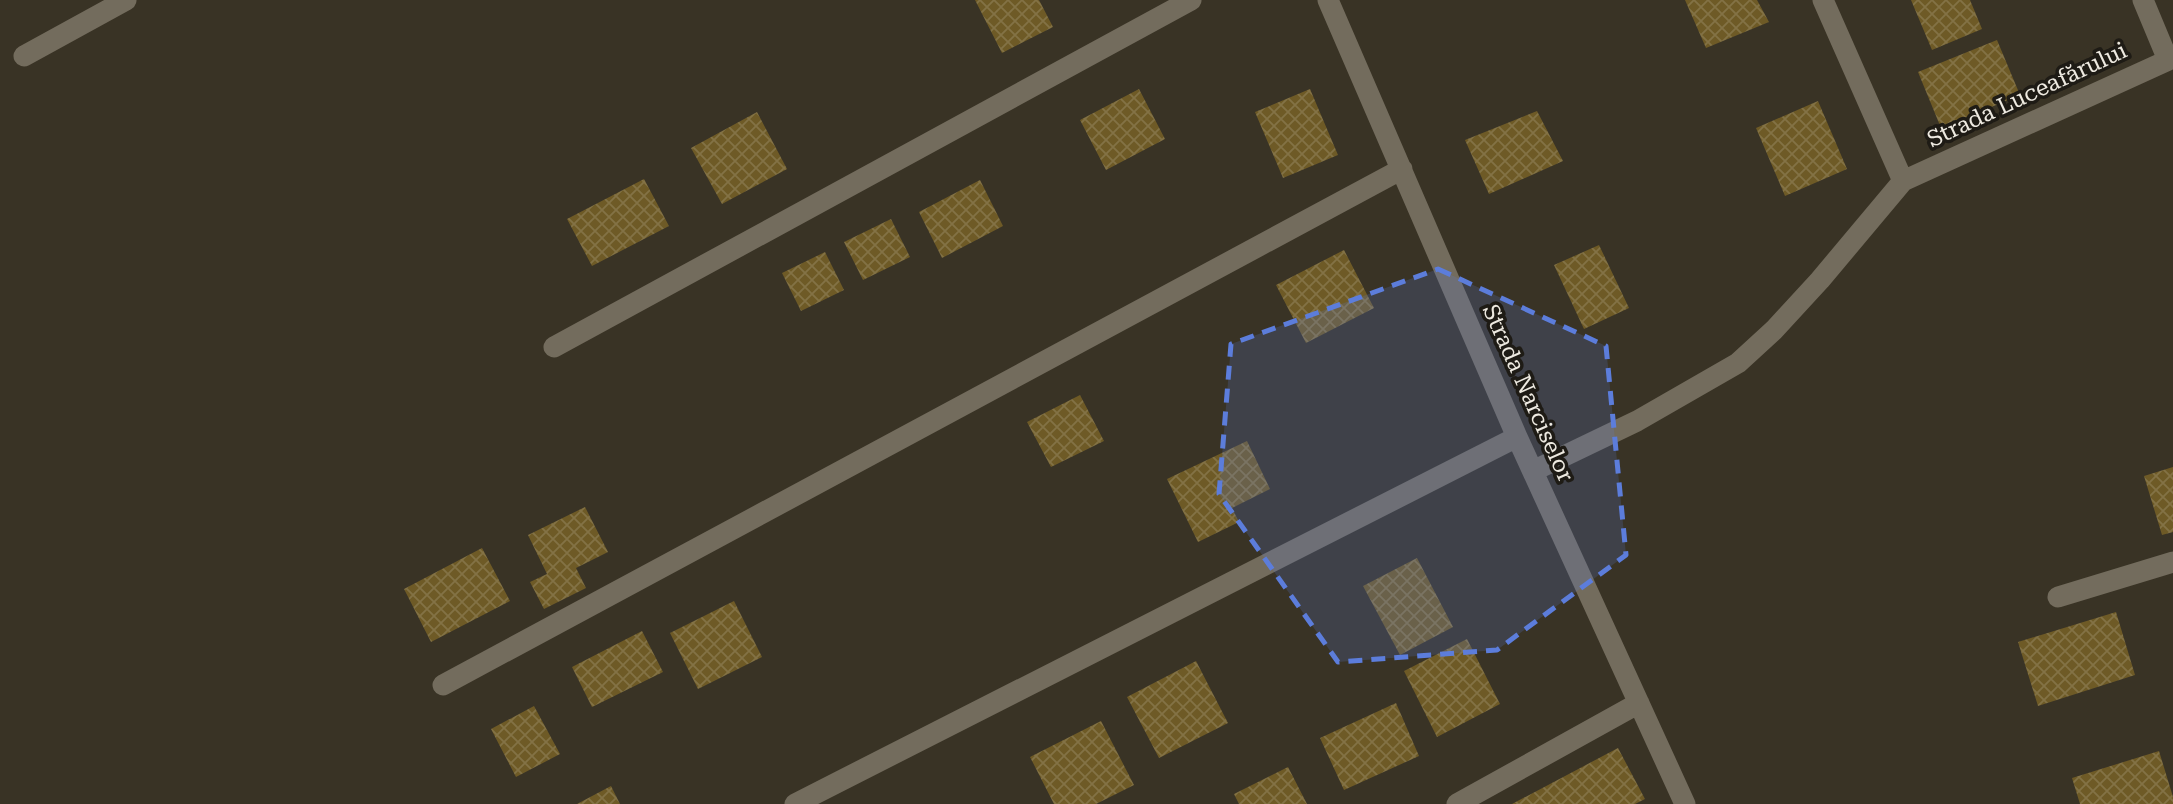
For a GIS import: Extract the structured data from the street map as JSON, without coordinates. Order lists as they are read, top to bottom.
{
  "streets": {
    "street": ["Strada Luceafărului", "Strada Narciselor"]
  },
  "crossings": [
    ["Strada Luceafărului", "Strada Narciselor"]
  ]
}
